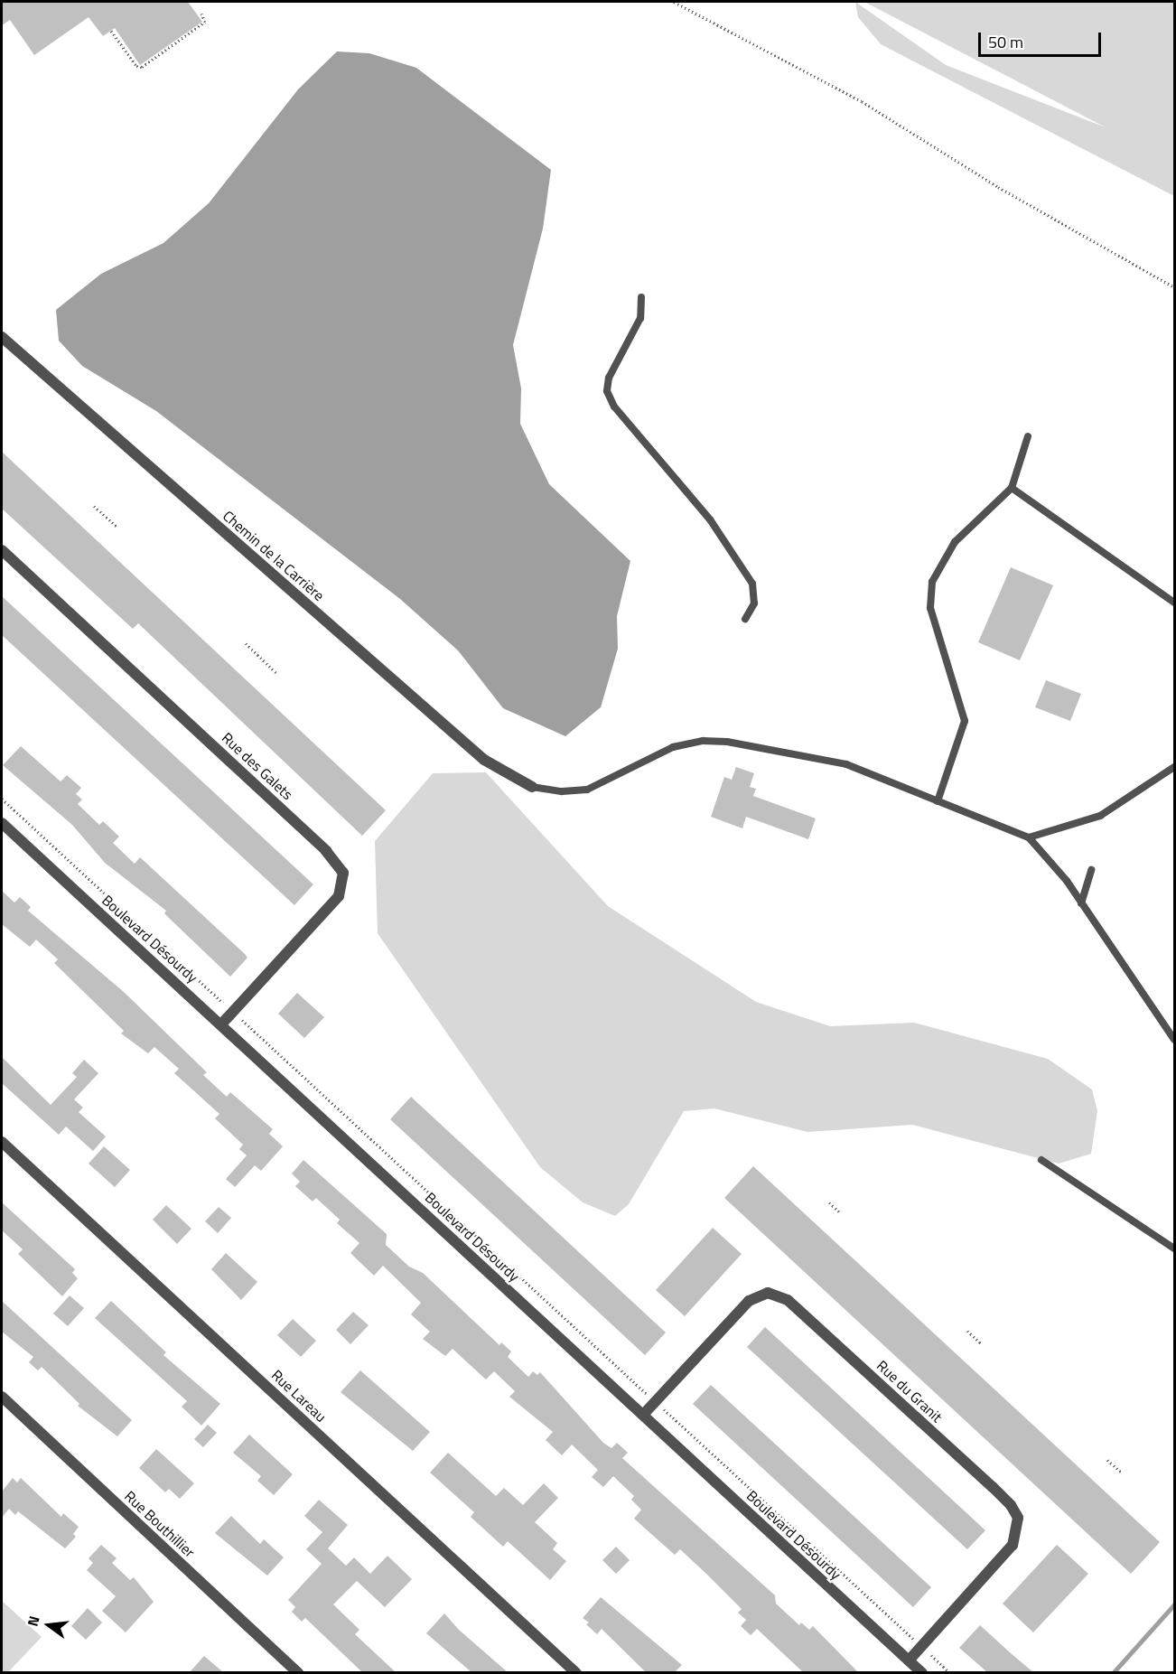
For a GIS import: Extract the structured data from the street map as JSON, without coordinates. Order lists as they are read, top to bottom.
{
  "streets": {
    "street": [
      "Chemin de la Carrière",
      "Rue des Galets",
      "Boulevard Désourdy",
      "Rue du Granit",
      "Rue Lareau",
      "Rue Bouthillier"
    ]
  },
  "crossings": [
    ["Rue des Galets", "Boulevard Désourdy"],
    ["Boulevard Désourdy", "Rue du Granit"]
  ],
  "scale_bar": "50 m",
  "north": "left"
}
